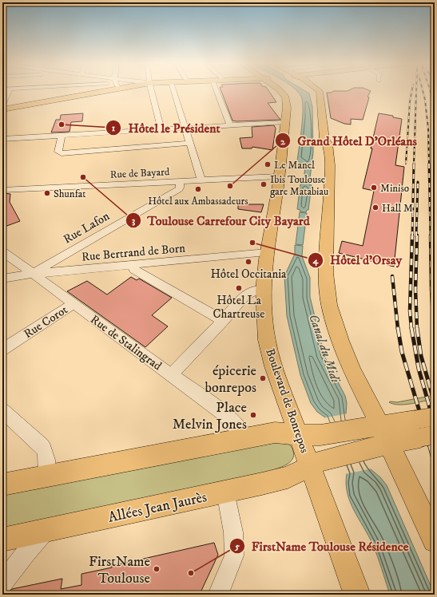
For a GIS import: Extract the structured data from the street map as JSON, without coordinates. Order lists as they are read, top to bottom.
{
  "streets": {
    "main road": ["Boulevard de Bonrepos", "Allées Jean Jaurès"],
    "street": [
      "Rue de Bayard",
      "Rue Lafon",
      "Rue Bertrand de Born",
      "Rue Corot",
      "Rue de Stalingrad"
    ]
  },
  "crossings": [
    ["Rue de Bayard", "Rue Lafon"],
    ["Rue de Bayard", "Boulevard de Bonrepos"],
    ["Rue Lafon", "Rue Bertrand de Born"],
    ["Rue Lafon", "Rue de Stalingrad"],
    ["Rue Bertrand de Born", "Rue de Stalingrad"],
    ["Rue Bertrand de Born", "Boulevard de Bonrepos"],
    ["Rue Corot", "Rue de Stalingrad"],
    ["Boulevard de Bonrepos", "Allées Jean Jaurès"]
  ],
  "water": ["Canal du Midi"],
  "places": [
    "Hôtel le Président",
    "Le Manel",
    "Toulouse Carrefour City Bayard",
    "Ibis Toulouse gare Matabiau",
    "Grand Hôtel D'Orléans",
    "Miniso",
    "Hôtel aux Ambassadeurs",
    "Shunfat",
    "Hall M",
    "Hôtel d'Orsay",
    "Hôtel Occitania",
    "Hôtel La Chartreuse",
    "épicerie bonrepos",
    "Place Melvin Jones",
    "FirstName Toulouse",
    "FirstName Toulouse Résidence"
  ]
}
